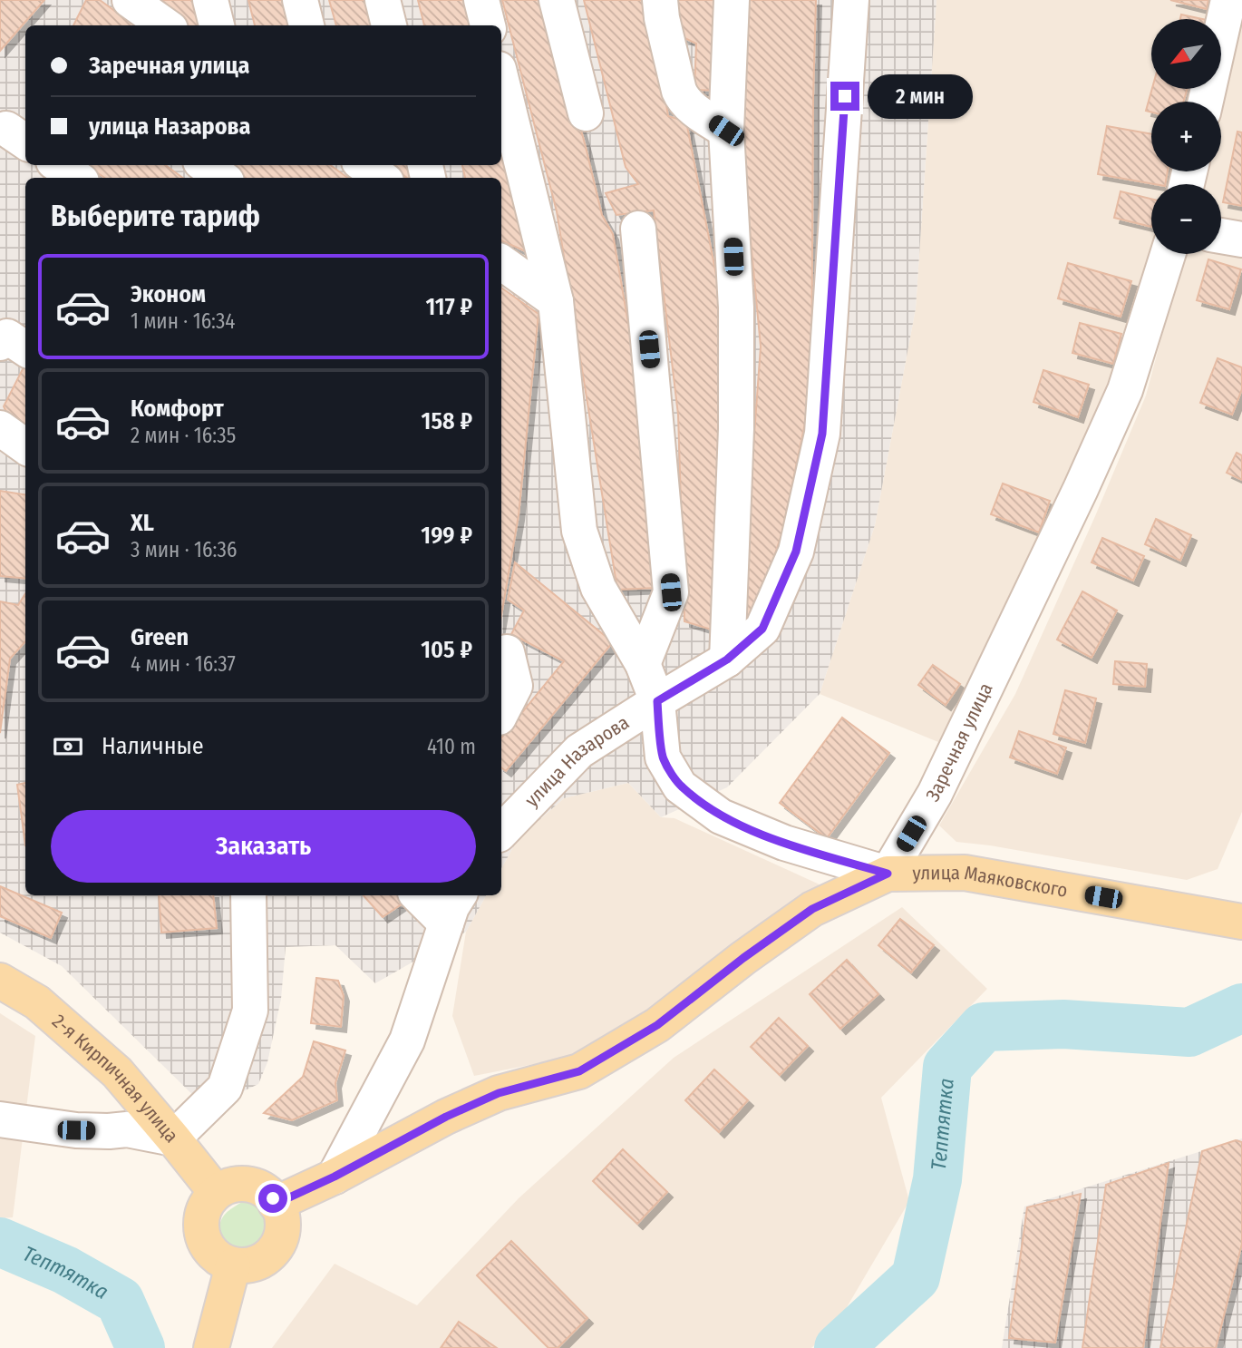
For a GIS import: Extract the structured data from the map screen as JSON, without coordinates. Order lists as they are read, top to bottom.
{
  "streets": {
    "main road": ["улица Маяковского", "2-я Кирпичная улица"],
    "street": ["Заречная улица", "улица Назарова"]
  },
  "crossings": [
    ["Заречная улица", "улица Маяковского"]
  ],
  "water": ["Тептятка"],
  "north": "bottom left",
  "page": {
    "map_buttons": ["+", "−"],
    "banner": ["Заречная улица", "улица Назарова"],
    "bubble": "2 мин",
    "heading": "Выберите тариф",
    "list": [
      {
        "name": "Эконом",
        "note": "1 мин · 16:34",
        "value": "117 ₽"
      },
      {
        "name": "Комфорт",
        "note": "2 мин · 16:35",
        "value": "158 ₽"
      },
      {
        "name": "XL",
        "note": "3 мин · 16:36",
        "value": "199 ₽"
      },
      {
        "name": "Green",
        "note": "4 мин · 16:37",
        "value": "105 ₽"
      }
    ],
    "pay": ["Наличные", "410 m"],
    "buttons": "Заказать"
  }
}
